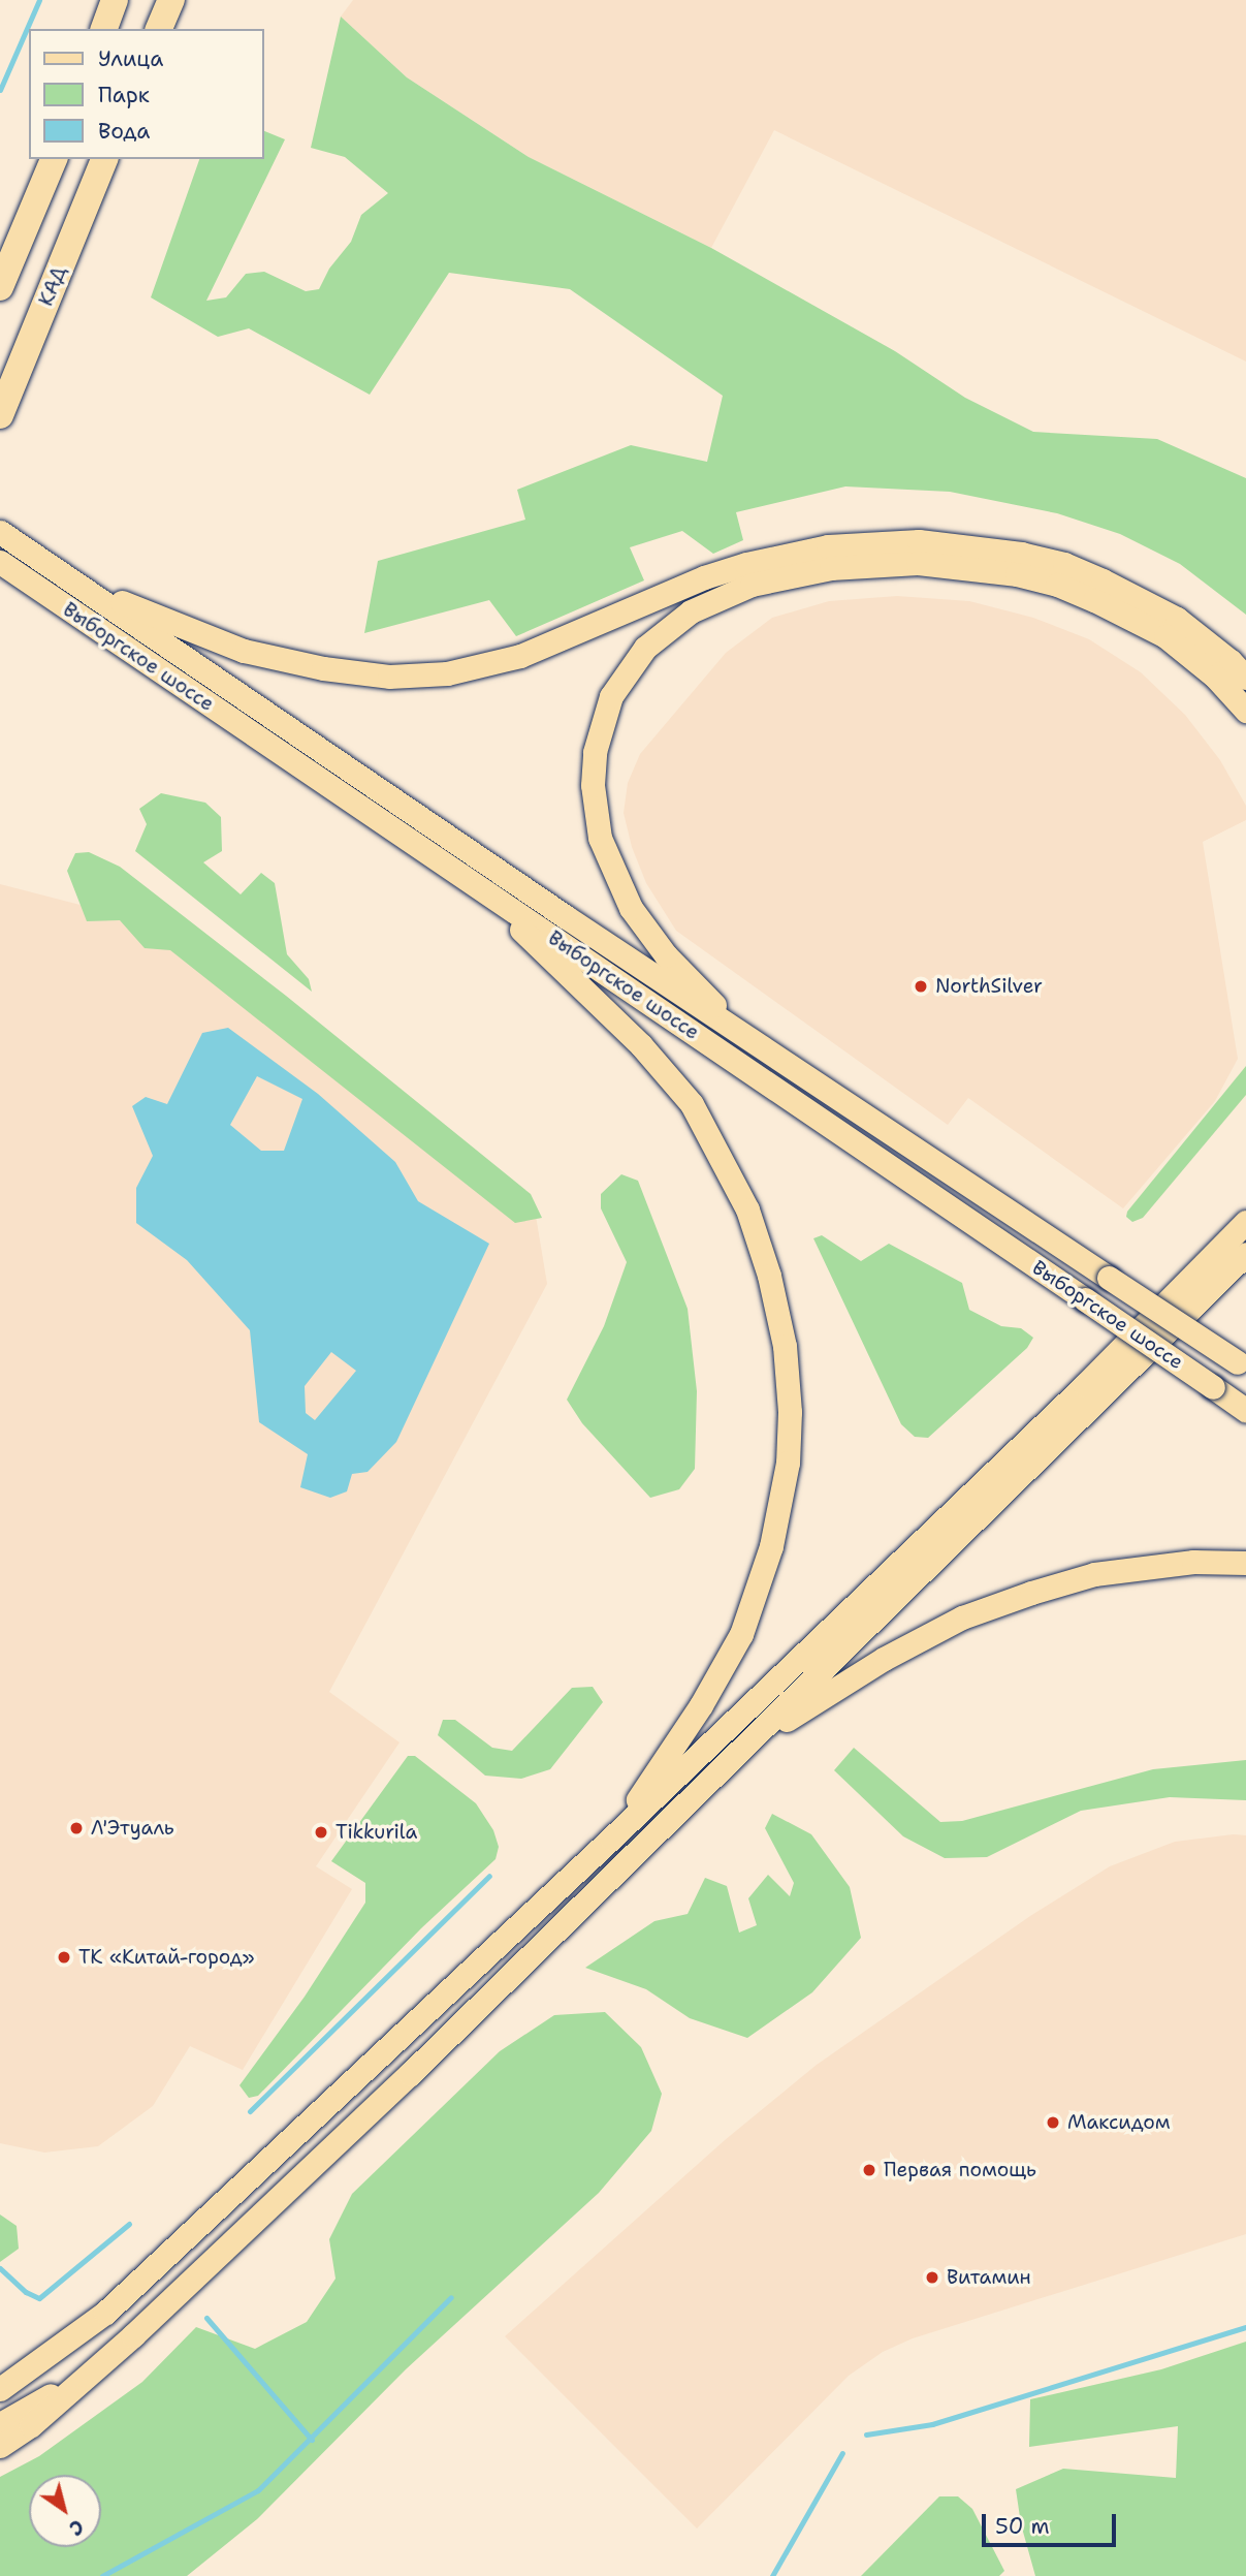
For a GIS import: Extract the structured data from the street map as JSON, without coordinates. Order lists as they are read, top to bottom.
{
  "streets": {
    "highway": ["КАД"],
    "main road": ["Выборгское шоссе"]
  },
  "places": [
    "NorthSilver",
    "Л'Этуаль",
    "Tikkurila",
    "ТК «Китай-город»",
    "Максидом",
    "Первая помощь",
    "Витамин"
  ],
  "legend": ["Улица", "Парк", "Вода"],
  "scale_bar": "50 m",
  "north": "bottom right"
}
